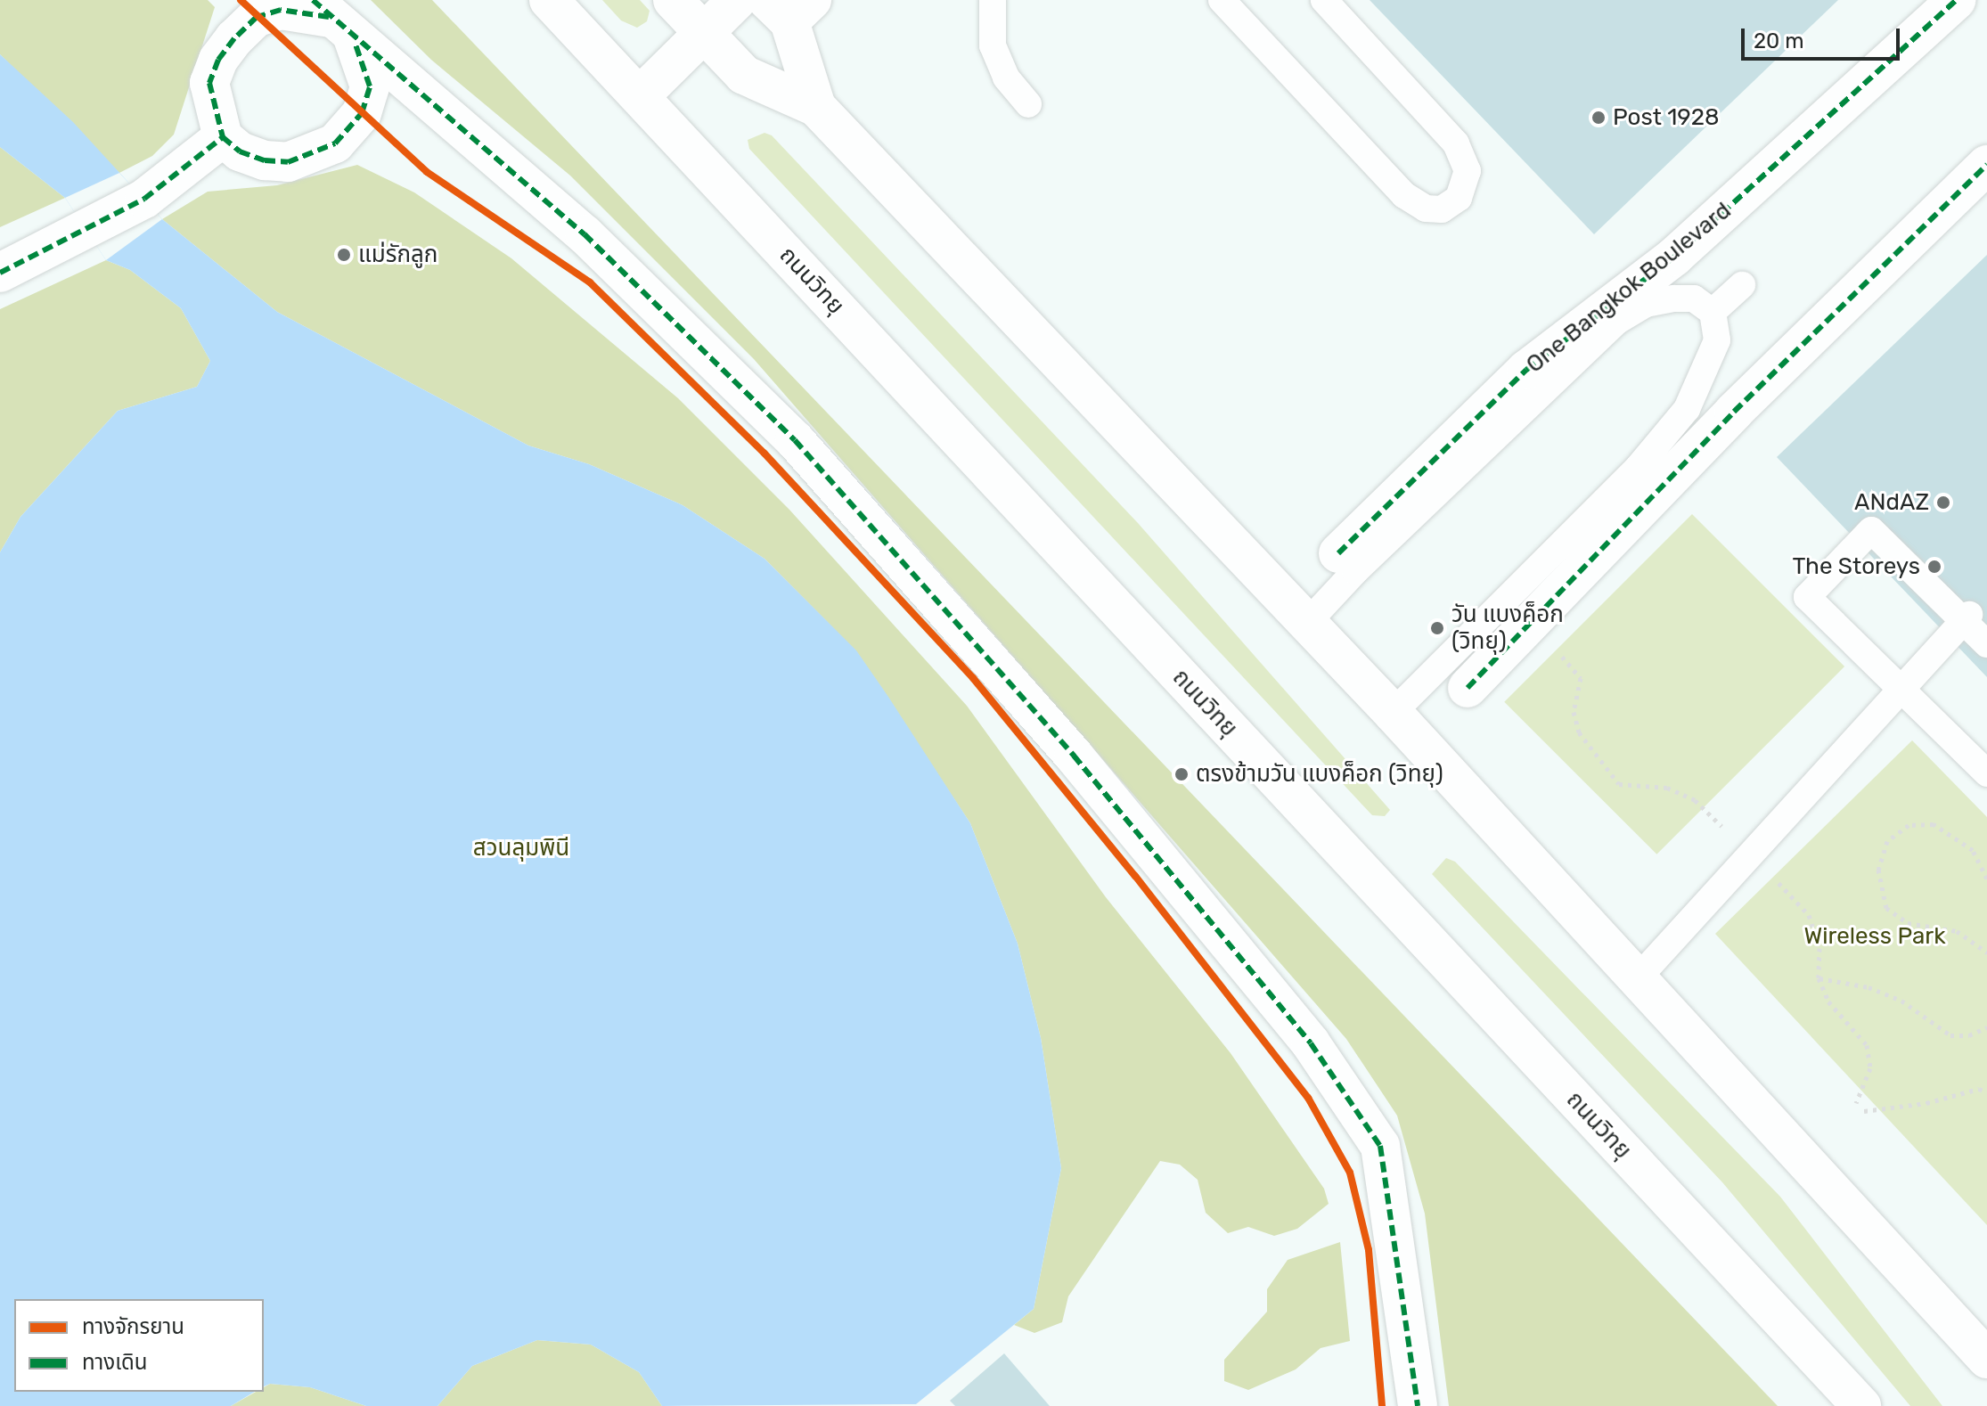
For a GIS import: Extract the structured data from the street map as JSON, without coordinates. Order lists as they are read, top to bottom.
{
  "streets": {
    "main road": ["ถนนวิทยุ", "One Bangkok Boulevard"]
  },
  "parks": ["สวนลุมพินี", "Wireless Park"],
  "places": [
    "Post 1928",
    "แม่รักลูก",
    "ANdAZ",
    "The Storeys",
    "วัน แบงค็อก (วิทยุ)",
    "ตรงข้ามวัน แบงค็อก (วิทยุ)"
  ],
  "legend": ["ทางจักรยาน", "ทางเดิน"],
  "scale_bar": "20 m"
}
